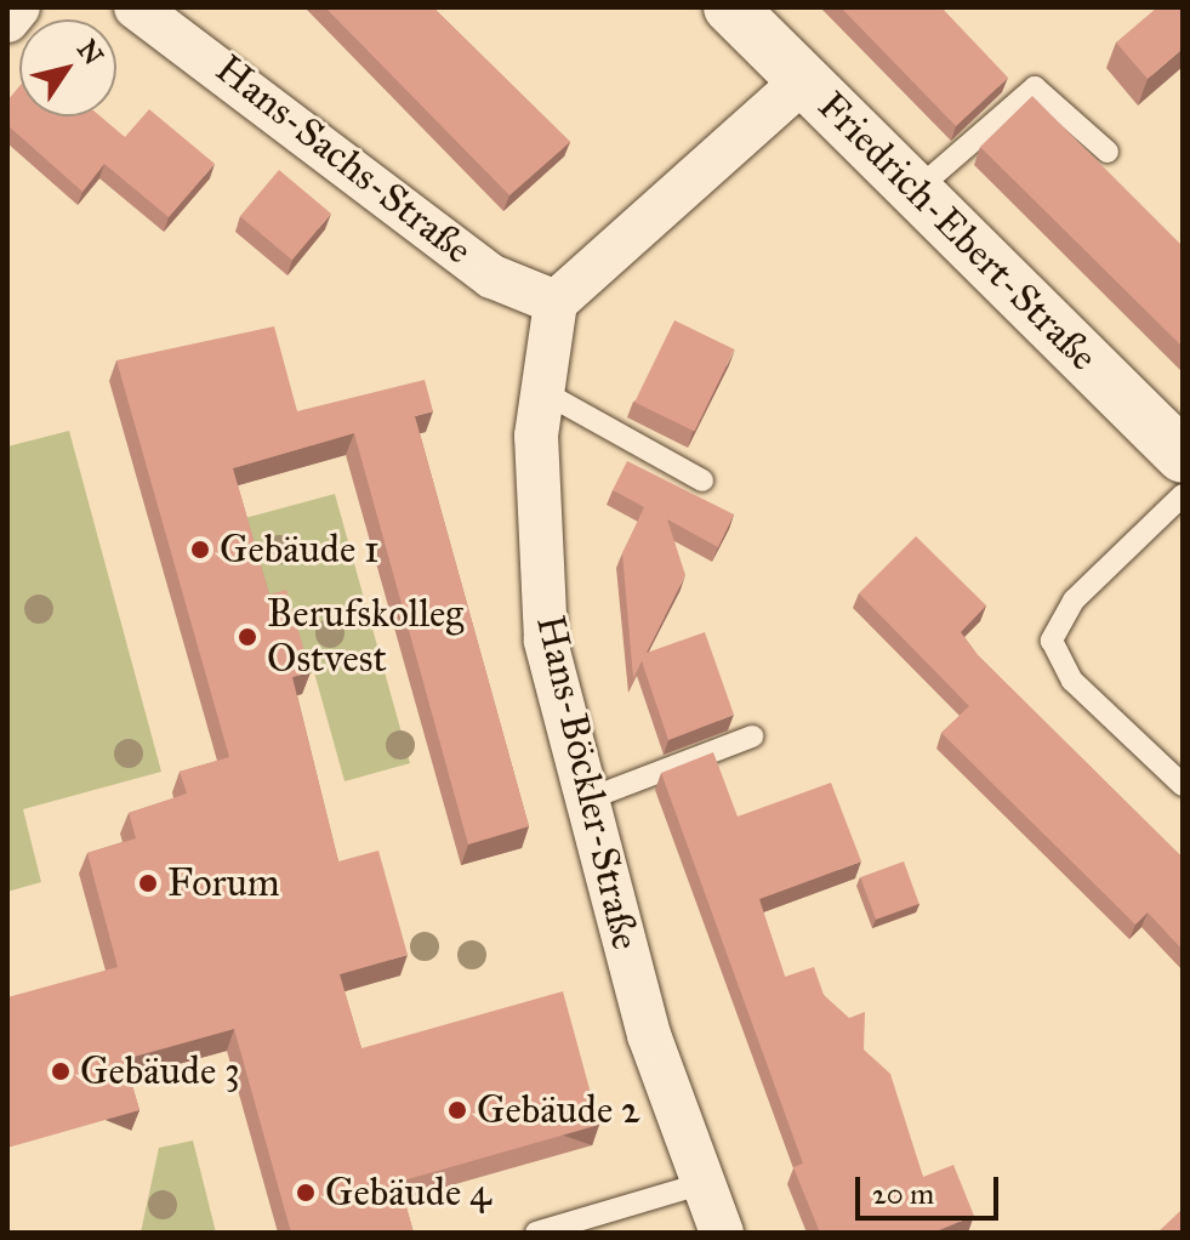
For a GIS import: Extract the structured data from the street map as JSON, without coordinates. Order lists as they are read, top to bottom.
{
  "streets": {
    "street": ["Hans-Sachs-Straße", "Friedrich-Ebert-Straße", "Hans-Böckler-Straße"]
  },
  "crossings": [
    ["Hans-Sachs-Straße", "Hans-Böckler-Straße"]
  ],
  "places": [
    "Gebäude 1",
    "Berufskolleg Ostvest",
    "Forum",
    "Gebäude 3",
    "Gebäude 2",
    "Gebäude 4"
  ],
  "scale_bar": "20 m",
  "north": "top right"
}
